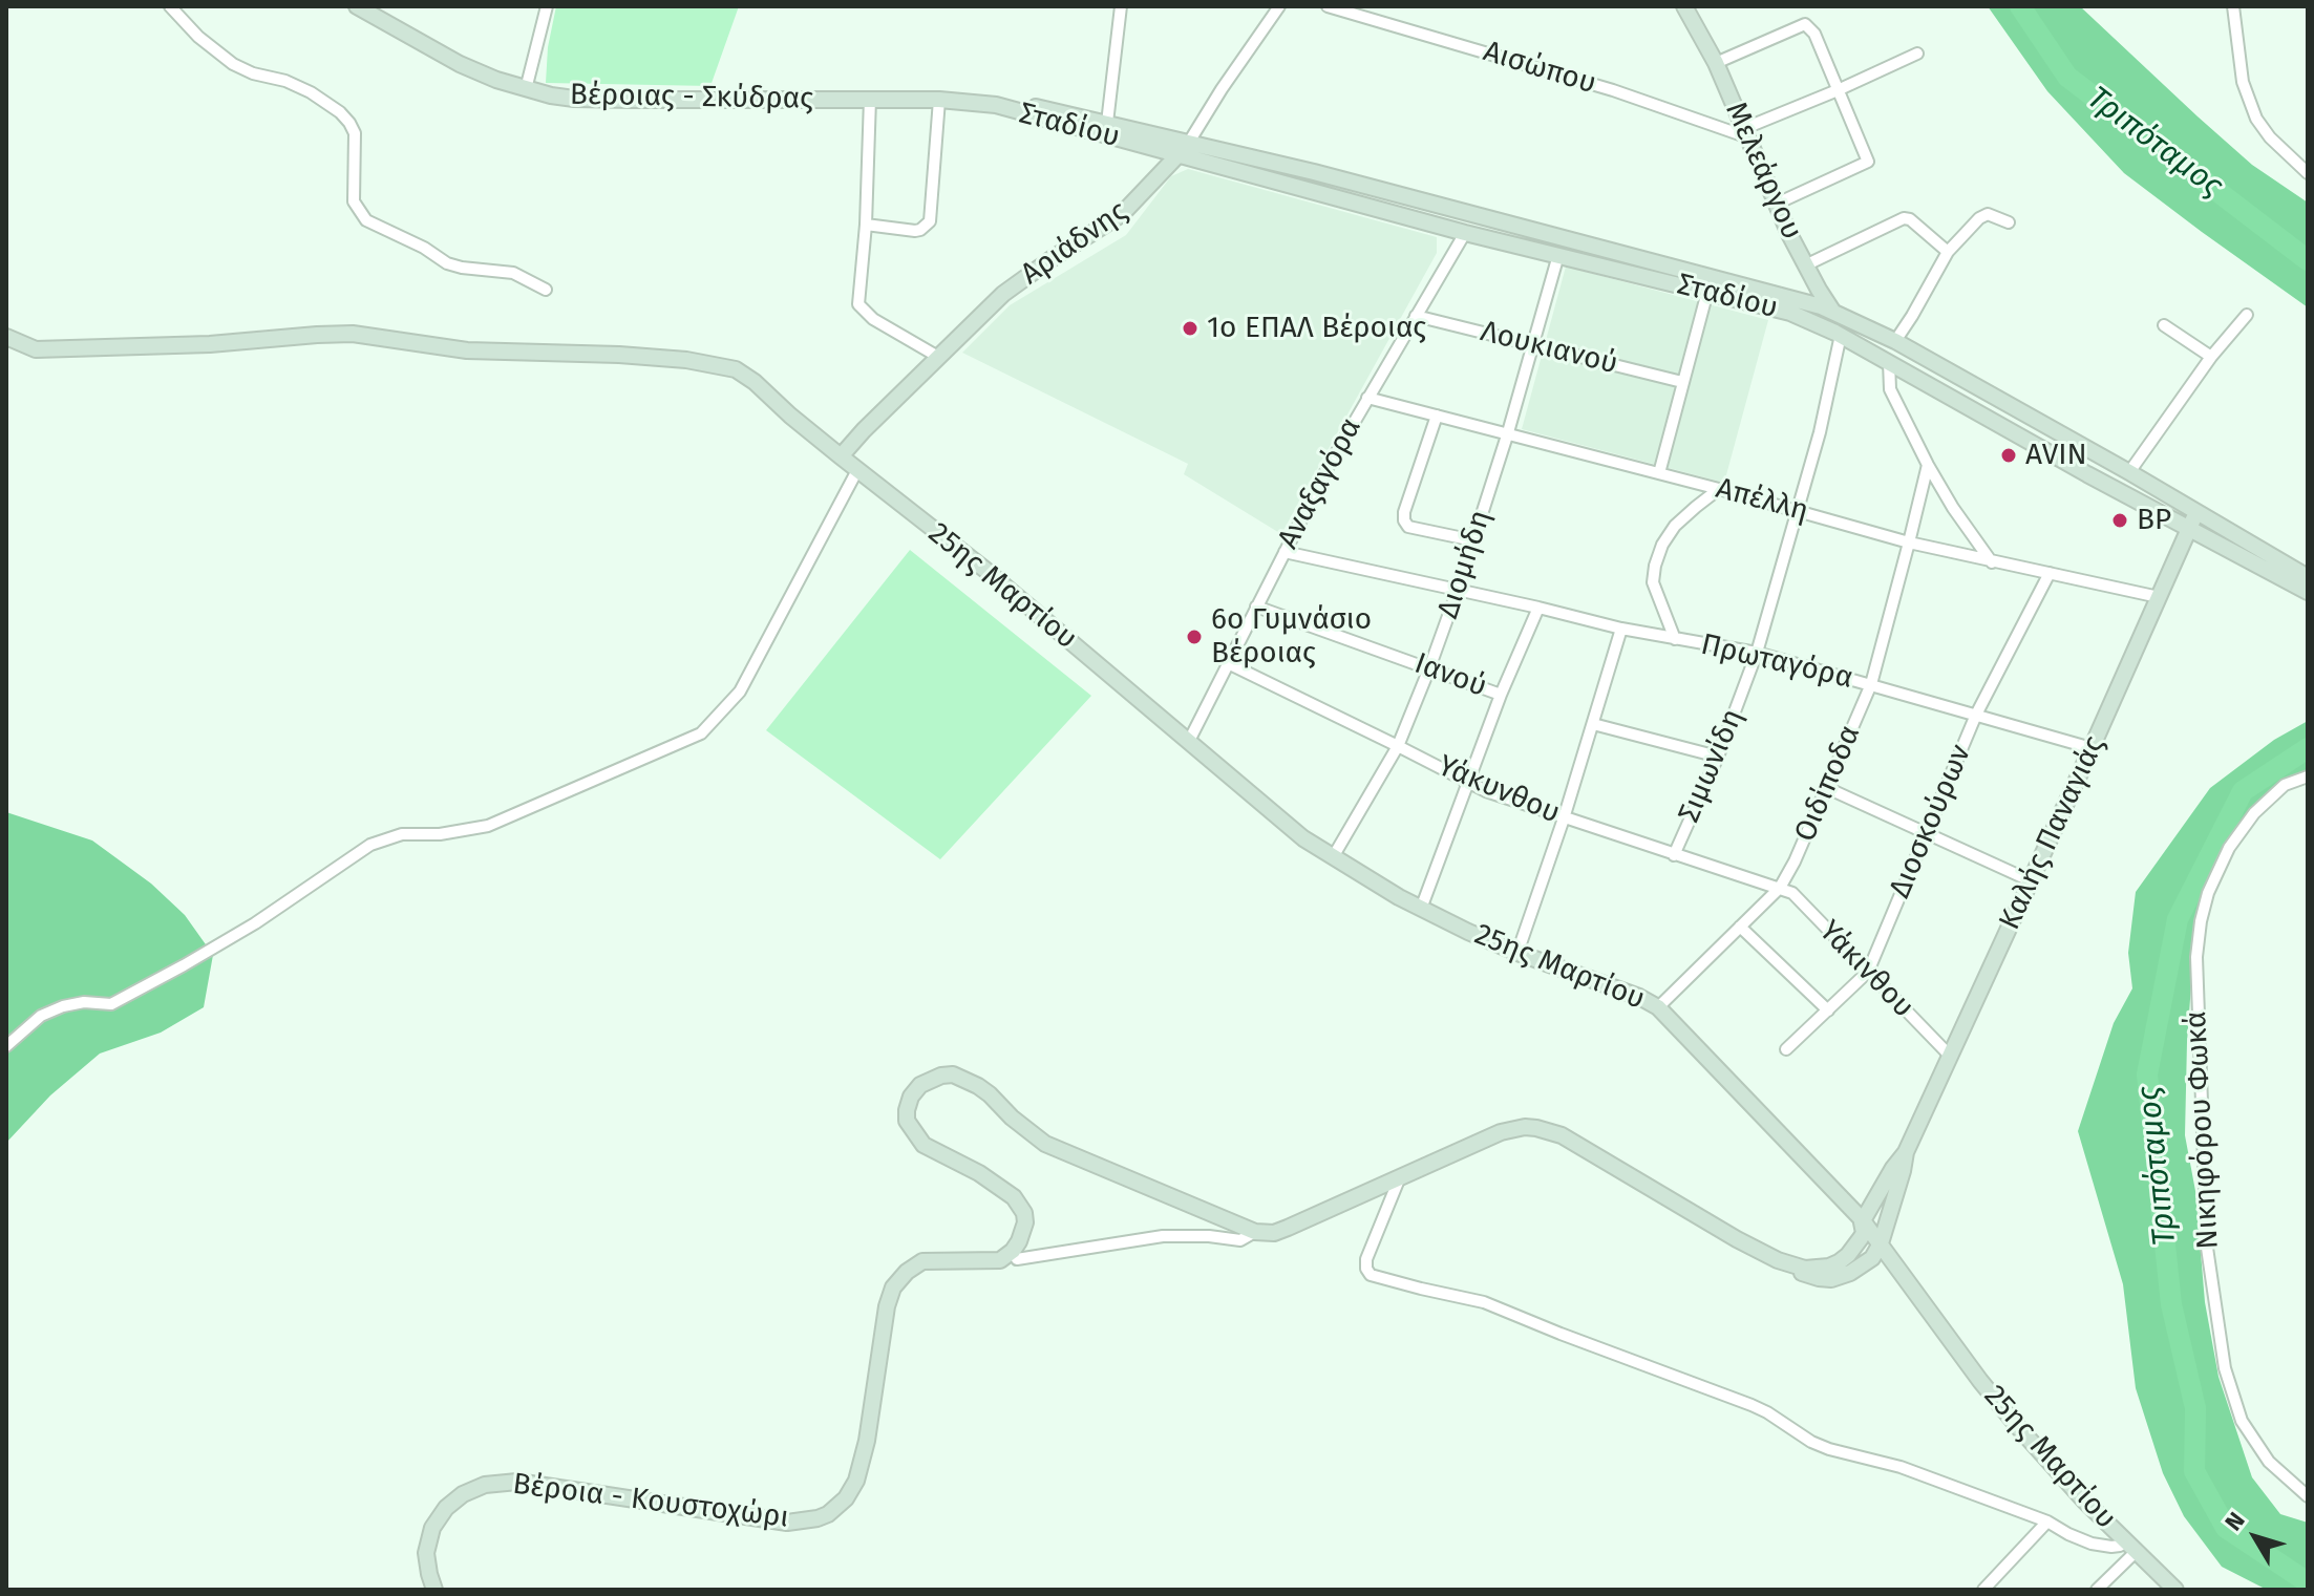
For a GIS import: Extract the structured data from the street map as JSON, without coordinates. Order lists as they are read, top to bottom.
{
  "streets": {
    "street": [
      "Αισώπου",
      "Βέροιας - Σκύδρας",
      "Σταδίου",
      "Μελεάργου",
      "Αριάδνης",
      "Λουκιανού",
      "Αναξαγόρα",
      "Απέλλη",
      "Διομήδη",
      "25ης Μαρτίου",
      "Πρωταγόρα",
      "Ιανού",
      "Σιμωνίδη",
      "Οιδίποδα",
      "Υάκυνθου",
      "Διοσκούρων",
      "Καλής Παναγιάς",
      "Υάκινθου",
      "Νικηφόρου Φωκά",
      "Βέροια - Κουστοχώρι"
    ]
  },
  "crossings": [
    ["Αισώπου", "Μελεάργου"],
    ["Βέροιας - Σκύδρας", "Σταδίου"],
    ["Σταδίου", "Μελεάργου"],
    ["Σταδίου", "Αριάδνης"],
    ["Σταδίου", "Αναξαγόρα"],
    ["Σταδίου", "Διομήδη"],
    ["Σταδίου", "Σιμωνίδη"],
    ["Σταδίου", "Καλής Παναγιάς"],
    ["Μελεάργου", "Σιμωνίδη"],
    ["Αριάδνης", "25ης Μαρτίου"],
    ["Λουκιανού", "Αναξαγόρα"],
    ["Λουκιανού", "Διομήδη"],
    ["Αναξαγόρα", "Απέλλη"],
    ["Αναξαγόρα", "25ης Μαρτίου"],
    ["Αναξαγόρα", "Πρωταγόρα"],
    ["Αναξαγόρα", "Ιανού"],
    ["Αναξαγόρα", "Υάκυνθου"],
    ["Απέλλη", "Διομήδη"],
    ["Απέλλη", "Σιμωνίδη"],
    ["Απέλλη", "Οιδίποδα"],
    ["Απέλλη", "Διοσκούρων"],
    ["Απέλλη", "Καλής Παναγιάς"],
    ["Διομήδη", "25ης Μαρτίου"],
    ["Διομήδη", "Πρωταγόρα"],
    ["Διομήδη", "Ιανού"],
    ["Διομήδη", "Υάκυνθου"],
    ["25ης Μαρτίου", "Οιδίποδα"],
    ["25ης Μαρτίου", "Καλής Παναγιάς"],
    ["Πρωταγόρα", "Σιμωνίδη"],
    ["Πρωταγόρα", "Οιδίποδα"],
    ["Πρωταγόρα", "Διοσκούρων"],
    ["Πρωταγόρα", "Καλής Παναγιάς"],
    ["Σιμωνίδη", "Υάκυνθου"],
    ["Οιδίποδα", "Υάκυνθου"],
    ["Οιδίποδα", "Υάκινθου"],
    ["Υάκυνθου", "Υάκινθου"],
    ["Διοσκούρων", "Υάκινθου"],
    ["Καλής Παναγιάς", "Υάκινθου"]
  ],
  "water": ["Τριπόταμος"],
  "places": [
    "1ο ΕΠΑΛ Βέροιας",
    "AVIN",
    "BP",
    "6ο Γυμνάσιο Βέροιας"
  ],
  "north": "top left"
}
